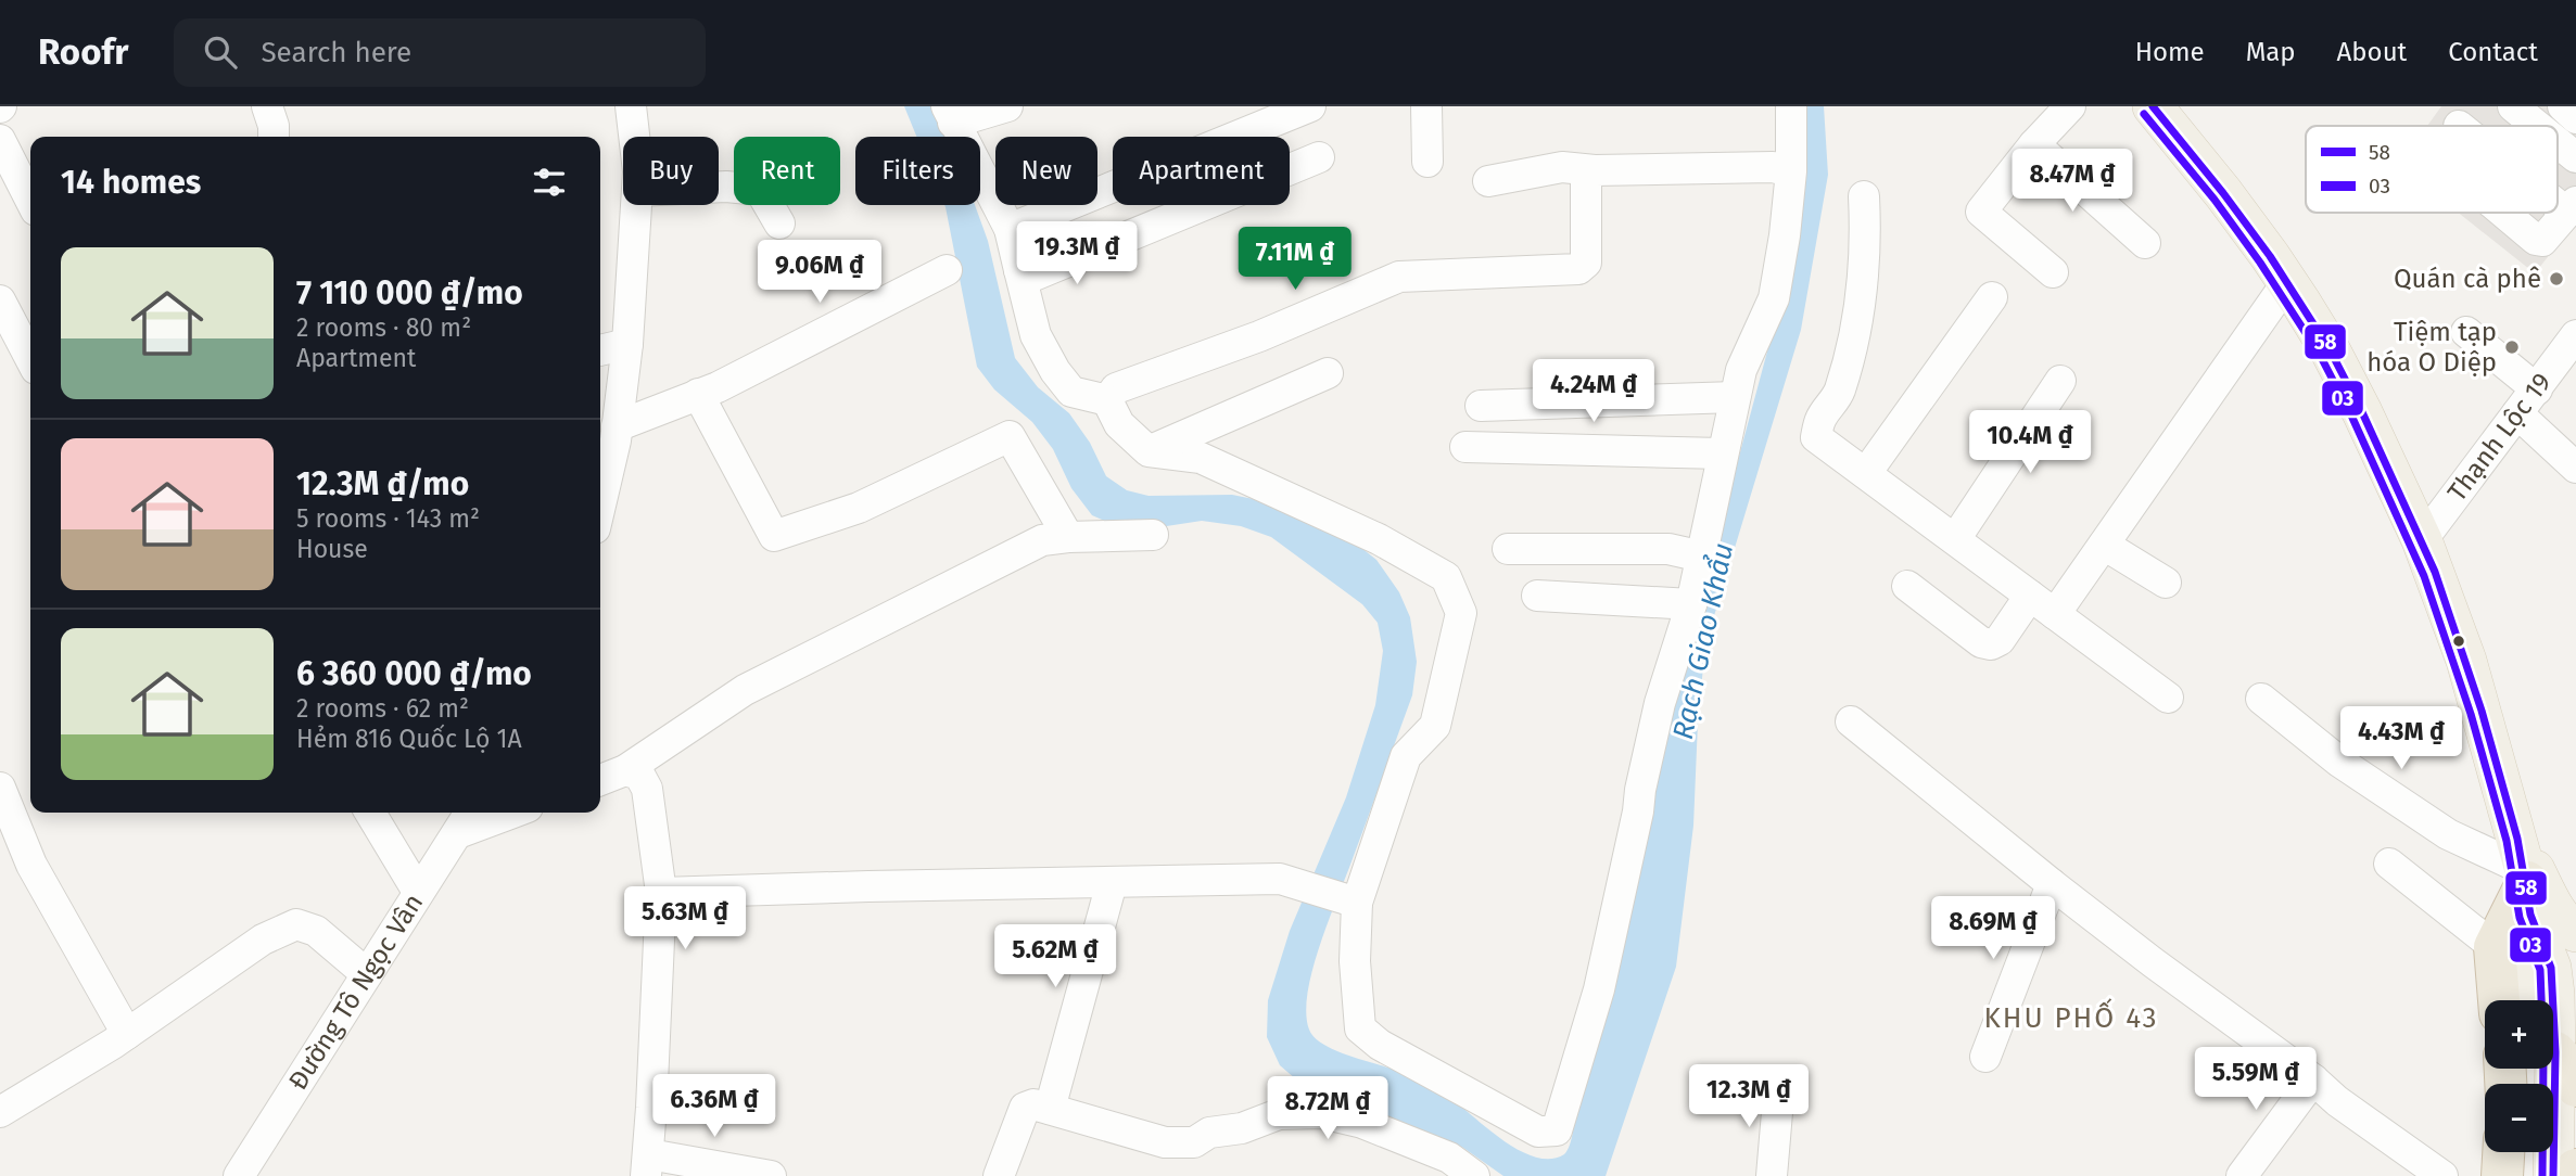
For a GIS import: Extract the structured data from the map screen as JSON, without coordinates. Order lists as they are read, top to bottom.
{
  "streets": {
    "street": ["Thạnh Lộc 19", "Đường Tô Ngọc Vân"]
  },
  "districts": ["KHU PHỐ 43"],
  "water": ["Rạch Giao Khẩu"],
  "places": ["Quán cà phê", "Tiệm tạp hóa O Diệp"],
  "lines": ["transit line 58", "transit line 03"],
  "legend": ["58", "03"],
  "page": {
    "header": "Roofr",
    "search": "Search here",
    "nav": [
      "Home",
      "Map",
      "About",
      "Contact"
    ],
    "chip": [
      "Buy",
      "Rent",
      "Filters",
      "New",
      "Apartment"
    ],
    "heading": "14 homes",
    "price": [
      "8.47M ₫",
      "19.3M ₫",
      "7.11M ₫",
      "9.06M ₫",
      "4.24M ₫",
      "10.4M ₫",
      "4.43M ₫",
      "5.63M ₫",
      "8.69M ₫",
      "5.62M ₫",
      "5.59M ₫",
      "12.3M ₫",
      "6.36M ₫",
      "8.72M ₫"
    ],
    "list": [
      {
        "name": "7 110 000 ₫/mo",
        "note": "2 rooms · 80 m² · Apartment"
      },
      {
        "name": "12.3M ₫/mo",
        "note": "5 rooms · 143 m² · House"
      },
      {
        "name": "6 360 000 ₫/mo",
        "note": "2 rooms · 62 m² · Hẻm 816 Quốc Lộ 1A"
      }
    ],
    "map_buttons": ["+", "−"]
  }
}
